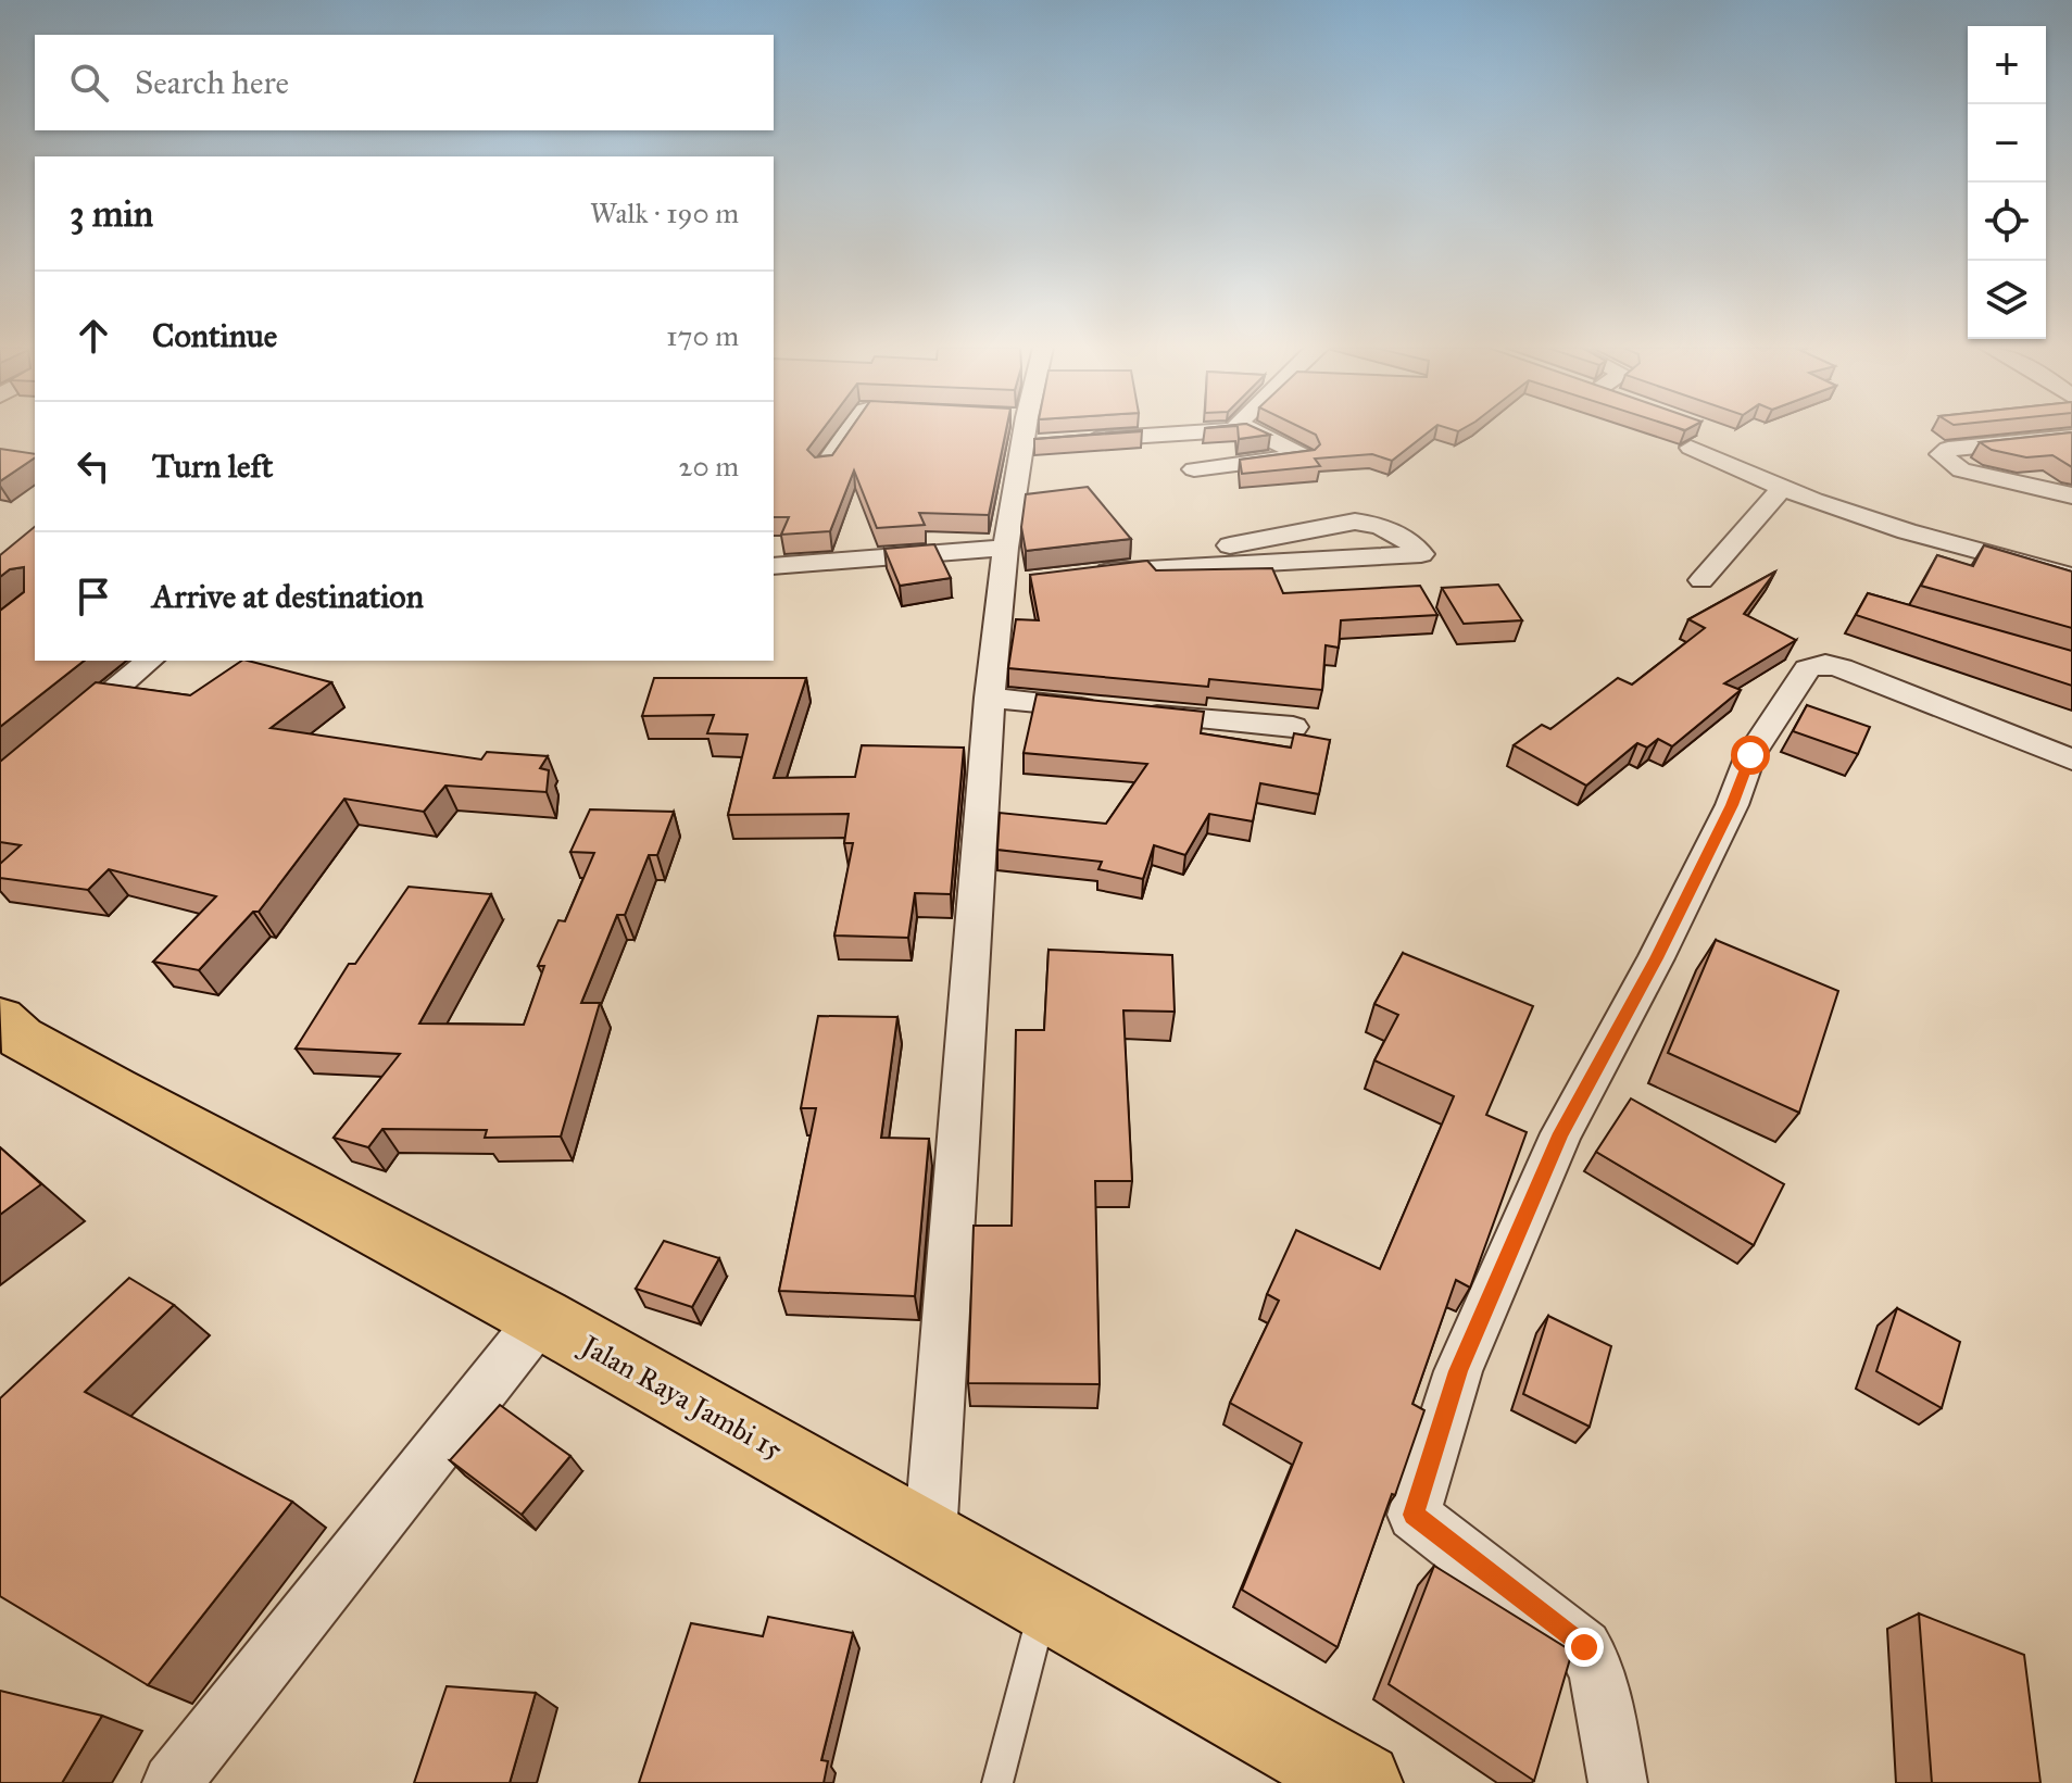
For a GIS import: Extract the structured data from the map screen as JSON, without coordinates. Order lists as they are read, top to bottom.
{
  "streets": {
    "highway": ["Jalan Raya Jambi 15"]
  },
  "page": {
    "map_buttons": ["+", "−"],
    "search": "Search here",
    "heading": ["3 min", "Walk · 190 m"],
    "list": [
      ["Continue", "170 m"],
      ["Turn left", "20 m"],
      "Arrive at destination"
    ]
  }
}
